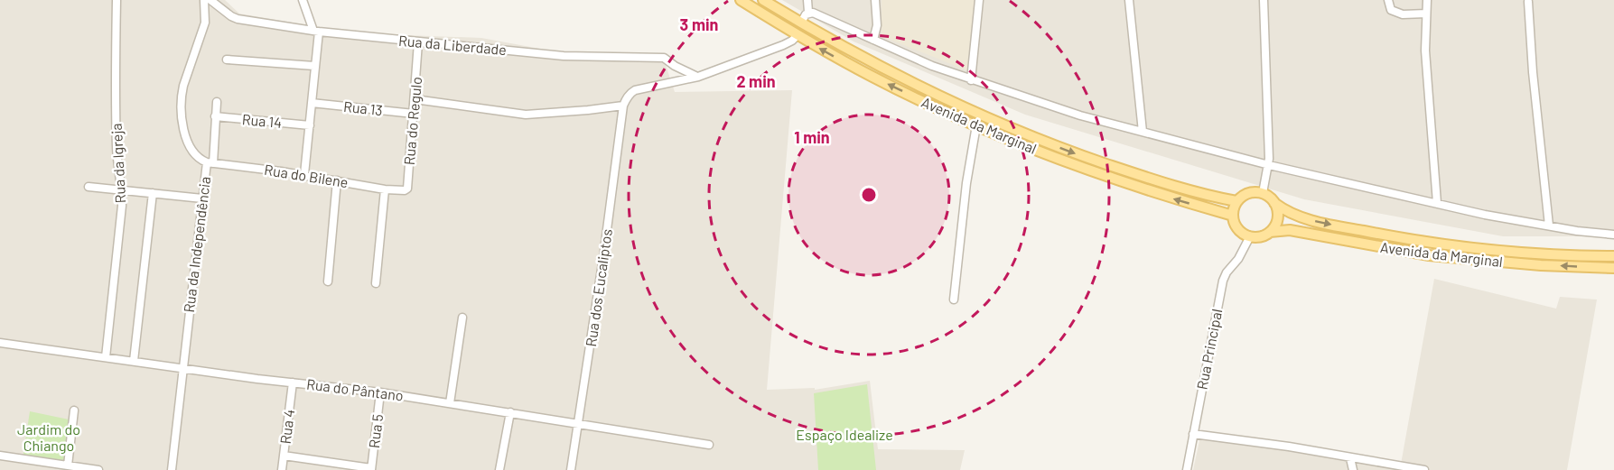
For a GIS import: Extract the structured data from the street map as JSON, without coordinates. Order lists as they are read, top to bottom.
{
  "streets": {
    "main road": ["Avenida da Marginal"],
    "street": [
      "Rua da Liberdade",
      "Rua 13",
      "Rua 14",
      "Rua do Regulo",
      "Rua da Igreja",
      "Rua do Bilene",
      "Rua da Independência",
      "Rua dos Eucaliptos",
      "Rua Principal",
      "Rua do Pântano",
      "Rua 4",
      "Rua 5"
    ]
  },
  "crossings": [
    ["Rua da Liberdade", "Rua do Regulo"],
    ["Rua 13", "Rua do Regulo"],
    ["Rua do Regulo", "Rua do Bilene"],
    ["Avenida da Marginal", "Rua Principal"],
    ["Rua da Igreja", "Rua do Pântano"],
    ["Rua do Bilene", "Rua da Independência"],
    ["Rua da Independência", "Rua do Pântano"],
    ["Rua dos Eucaliptos", "Rua do Pântano"],
    ["Rua do Pântano", "Rua 4"],
    ["Rua do Pântano", "Rua 5"]
  ],
  "parks": ["Jardim do Chiango", "Espaço Idealize"],
  "rings": ["3 min", "2 min", "1 min"]
}
